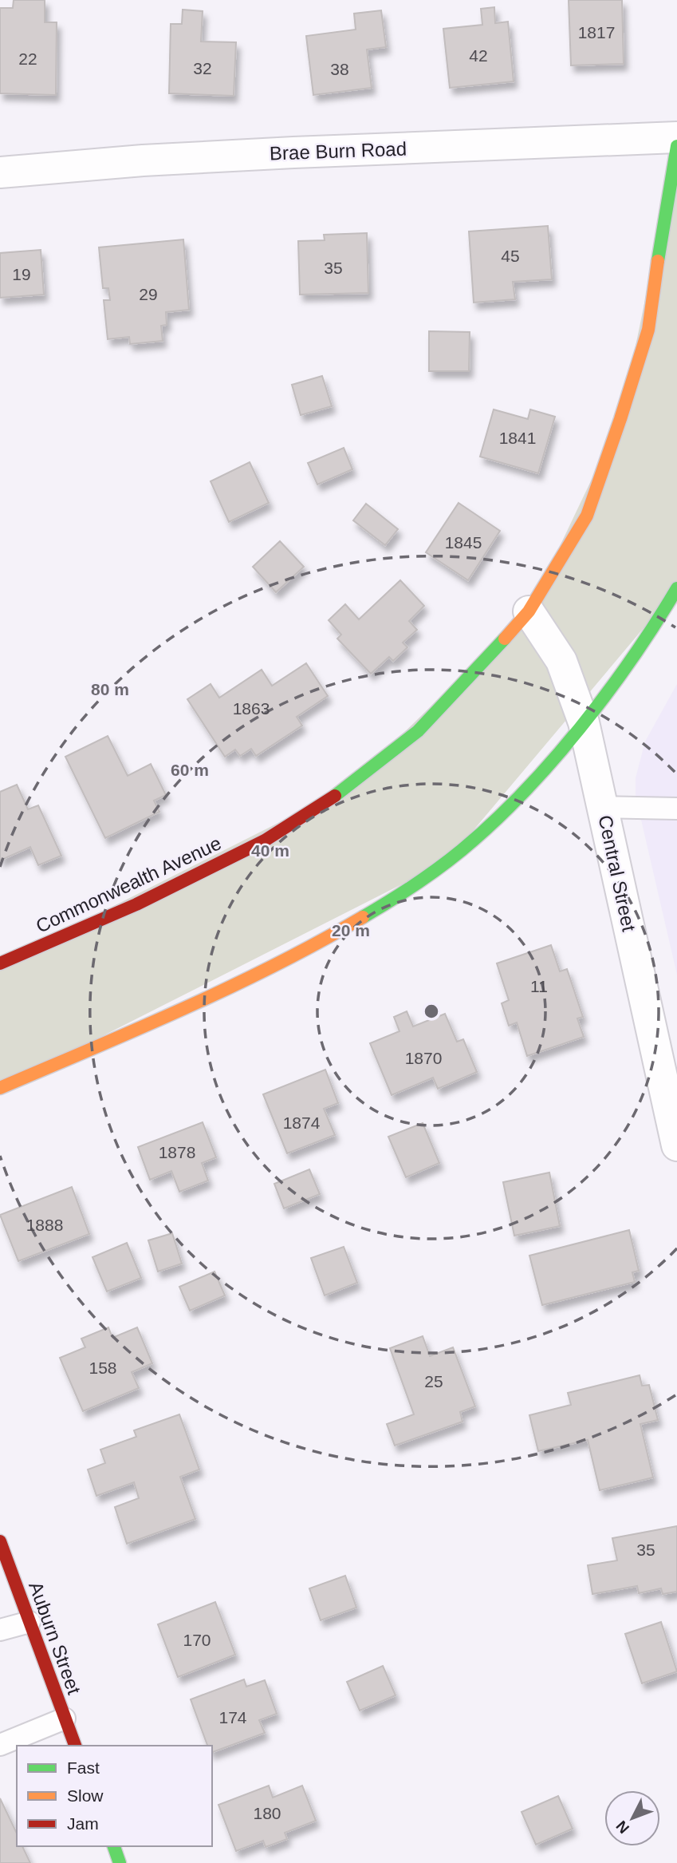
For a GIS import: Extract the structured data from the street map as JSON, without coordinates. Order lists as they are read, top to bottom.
{
  "streets": {
    "street": [
      "Brae Burn Road",
      "Central Street",
      "Commonwealth Avenue",
      "Auburn Street"
    ]
  },
  "crossings": [
    ["Central Street", "Commonwealth Avenue"]
  ],
  "house_numbers": [
    "1817",
    "42",
    "22",
    "32",
    "38",
    "45",
    "35",
    "19",
    "29",
    "1841",
    "1845",
    "1863",
    "11",
    "1870",
    "1874",
    "1878",
    "1888",
    "158",
    "25",
    "35",
    "170",
    "174",
    "180"
  ],
  "legend": ["Fast", "Slow", "Jam"],
  "north": "bottom left",
  "rings": [
    "80 m",
    "60 m",
    "40 m",
    "20 m"
  ]
}
